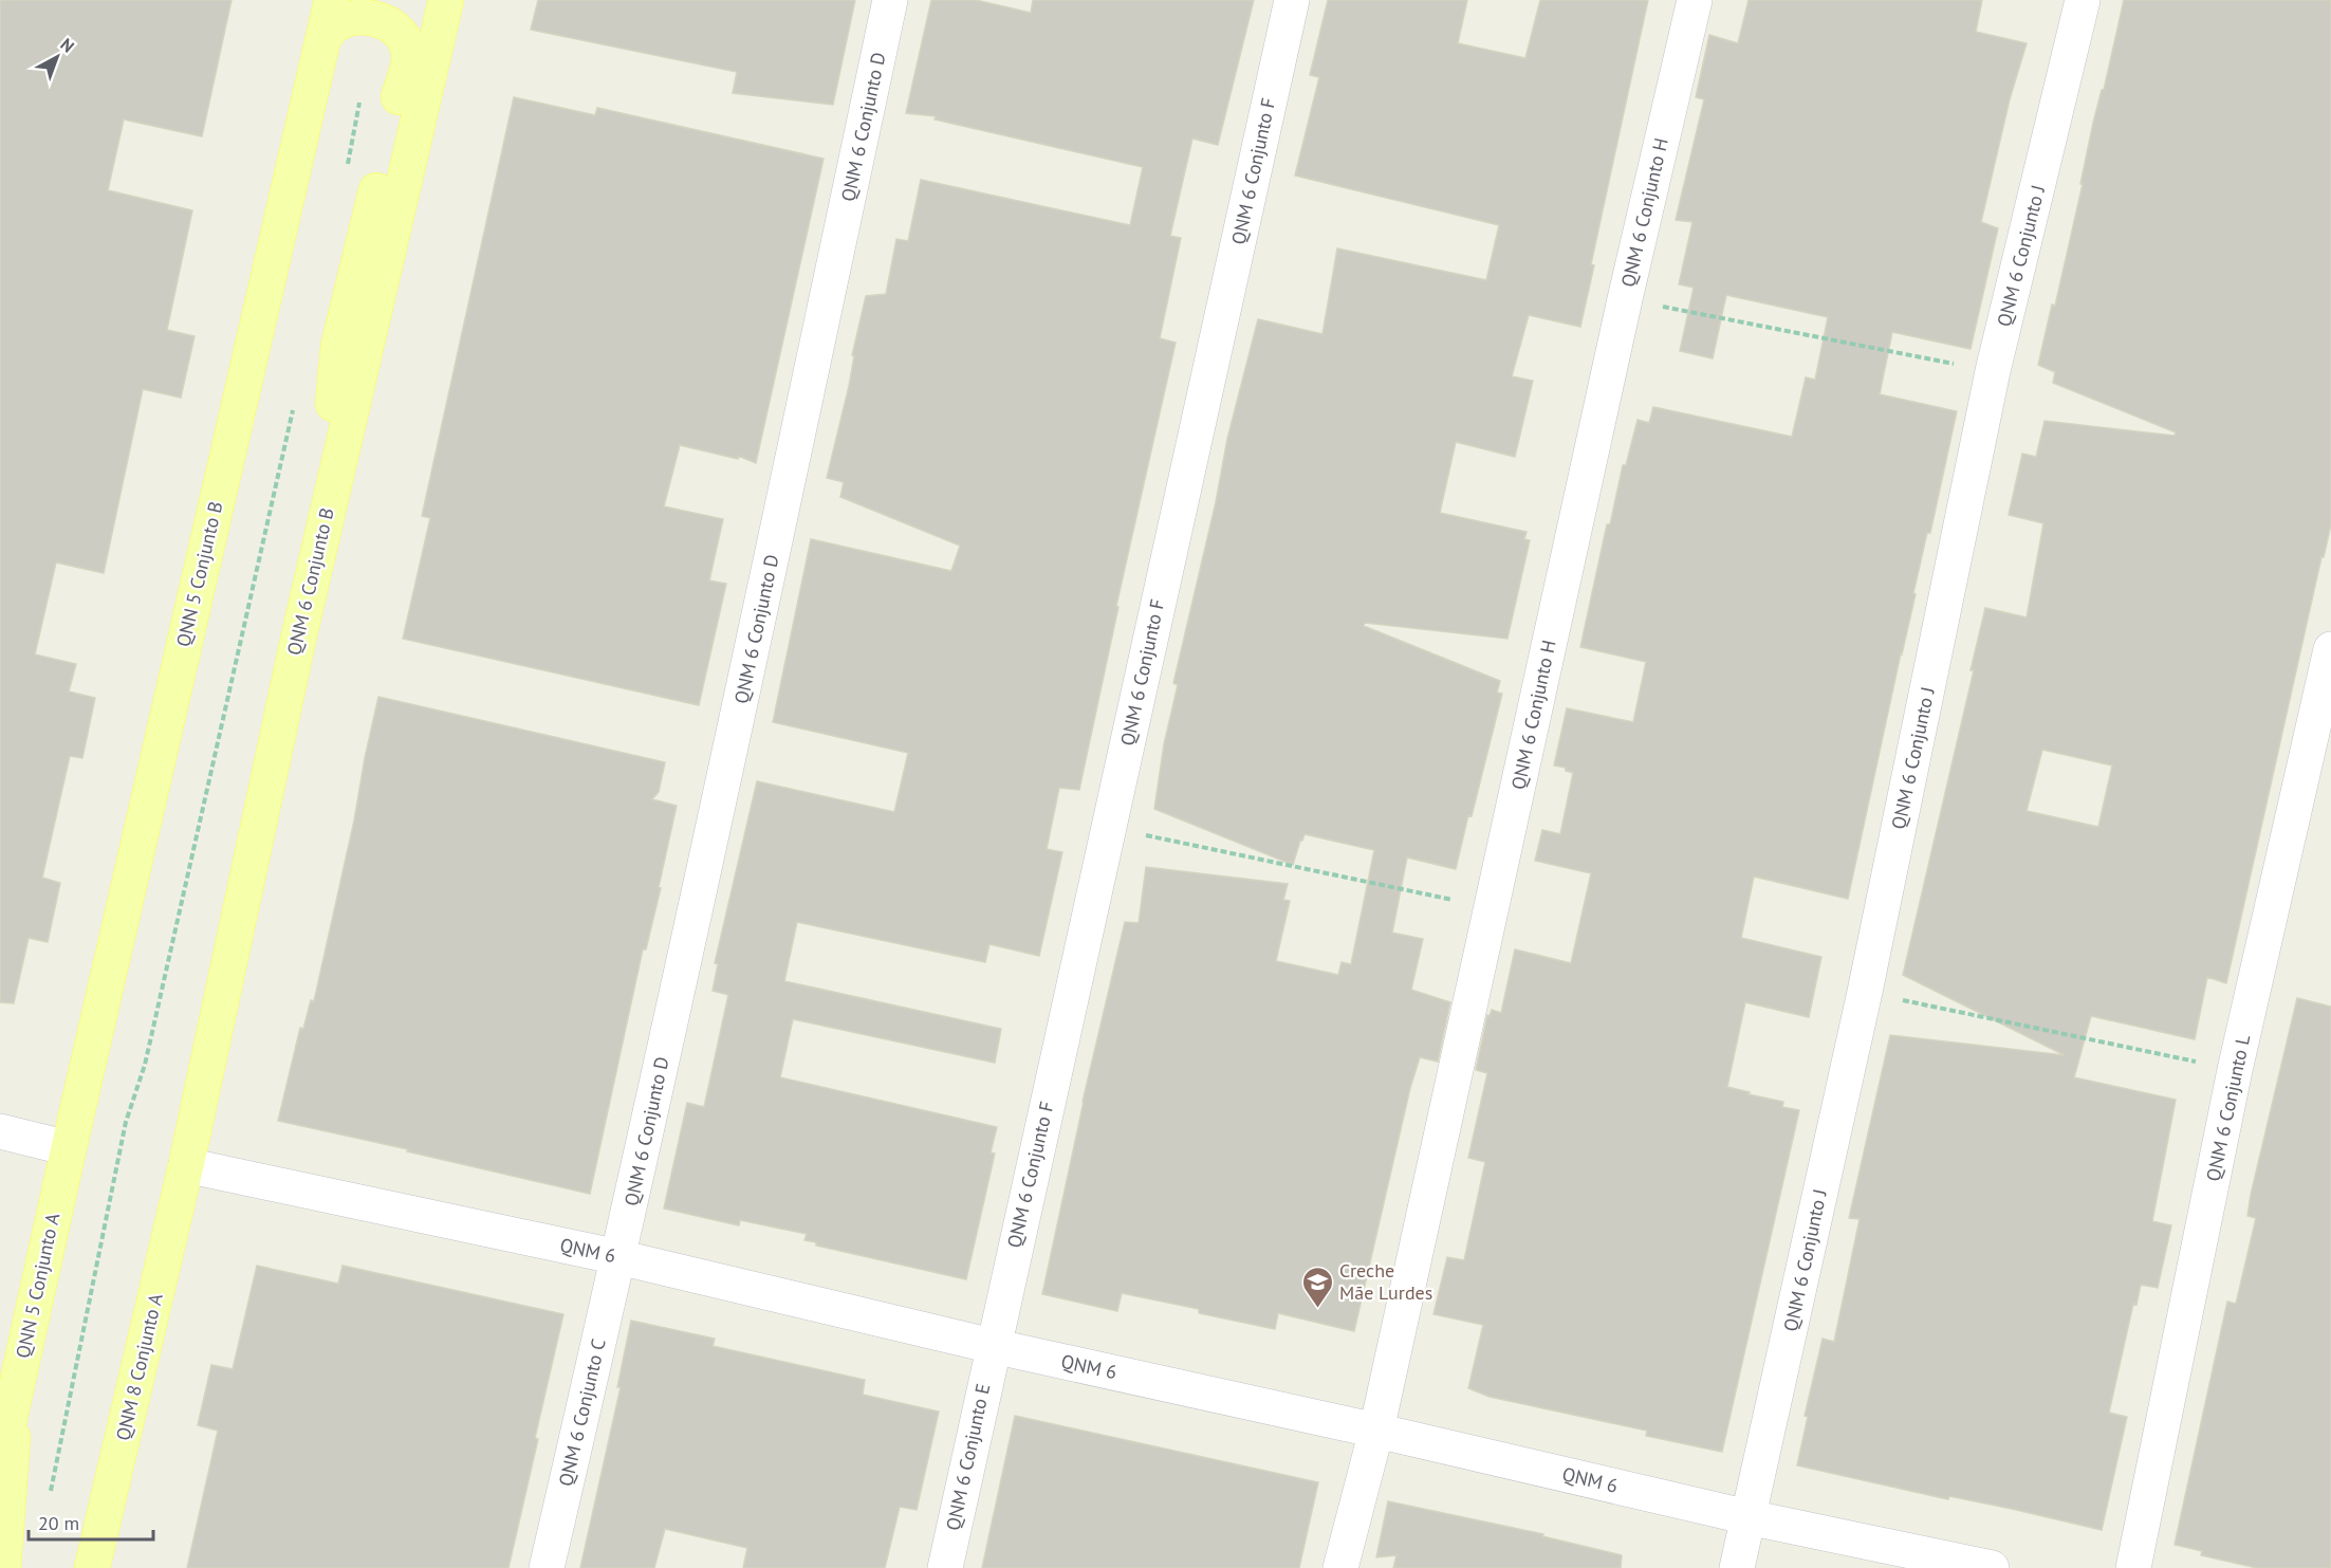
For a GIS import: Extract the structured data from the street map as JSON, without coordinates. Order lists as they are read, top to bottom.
{
  "streets": {
    "main road": [
      "QNN 5 Conjunto B",
      "QNM 6 Conjunto B",
      "QNN 5 Conjunto A",
      "QNM 8 Conjunto A"
    ],
    "street": [
      "QNM 6 Conjunto D",
      "QNM 6 Conjunto F",
      "QNM 6 Conjunto H",
      "QNM 6 Conjunto J",
      "QNM 6 Conjunto L",
      "QNM 6",
      "QNM 6 Conjunto C",
      "QNM 6 Conjunto E"
    ]
  },
  "crossings": [
    ["QNM 6 Conjunto D", "QNM 6"],
    ["QNM 6 Conjunto D", "QNM 6 Conjunto C"],
    ["QNM 6 Conjunto F", "QNM 6"],
    ["QNM 6 Conjunto F", "QNM 6 Conjunto E"],
    ["QNM 6 Conjunto H", "QNM 6"],
    ["QNM 6 Conjunto J", "QNM 6"],
    ["QNN 5 Conjunto B", "QNN 5 Conjunto A"],
    ["QNM 6 Conjunto B", "QNM 6"],
    ["QNM 6 Conjunto B", "QNM 8 Conjunto A"],
    ["QNM 6", "QNM 8 Conjunto A"],
    ["QNM 6", "QNM 6 Conjunto C"],
    ["QNM 6", "QNM 6 Conjunto E"]
  ],
  "places": {
    "school or university": ["Creche Mãe Lurdes"]
  },
  "scale_bar": "20 m",
  "north": "top right"
}
